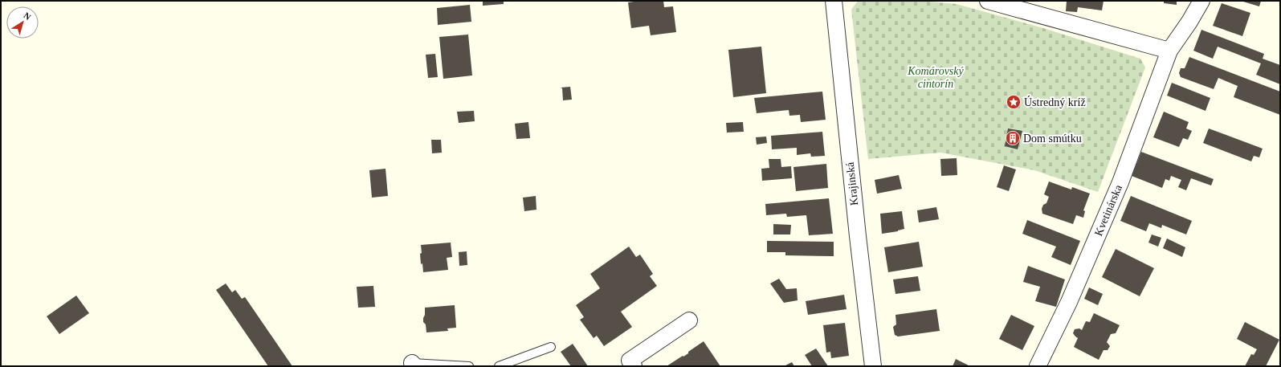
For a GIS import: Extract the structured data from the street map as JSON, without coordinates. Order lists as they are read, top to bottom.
{
  "streets": {
    "street": ["Krajinská", "Kvetinárska"]
  },
  "parks": ["Komárovský cintorín"],
  "places": {
    "place": ["Ústredný kríž"],
    "building": ["Dom smútku"]
  },
  "north": "top right"
}
